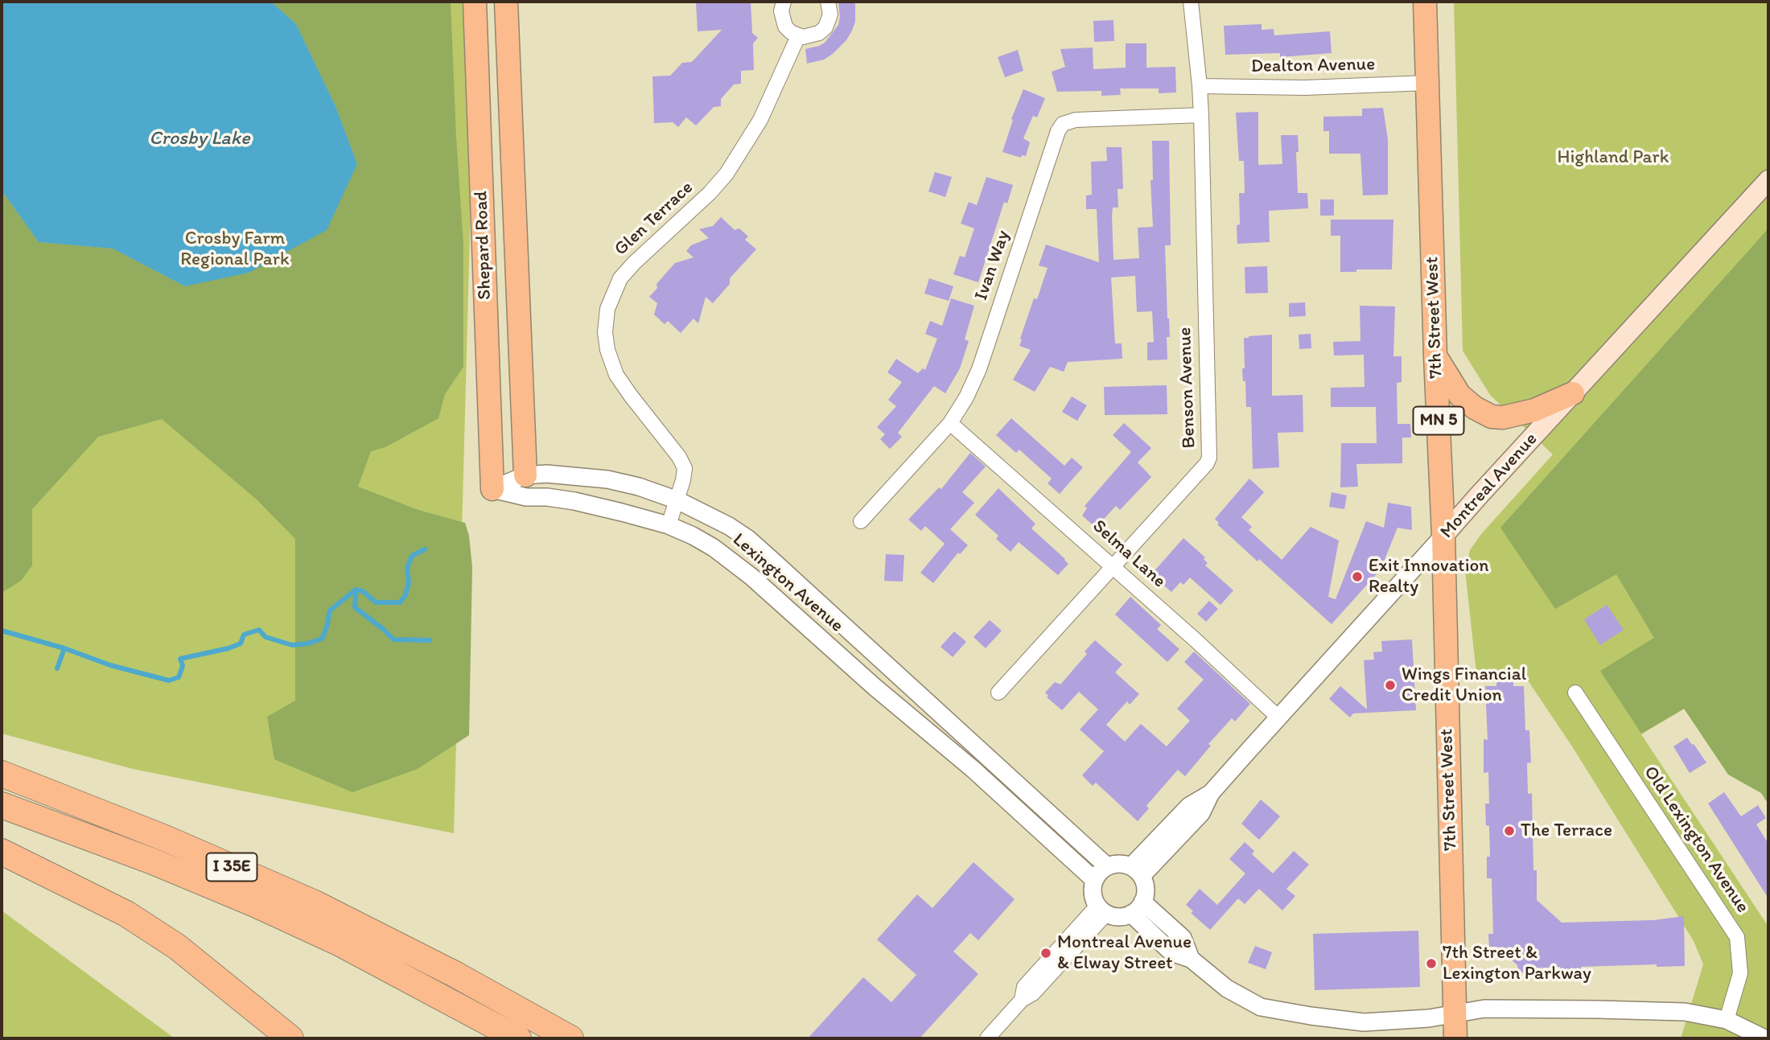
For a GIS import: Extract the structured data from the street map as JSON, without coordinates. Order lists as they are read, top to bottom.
{
  "streets": {
    "highway": ["I 35E"],
    "main road": [
      "Shepard Road",
      "7th Street West",
      "MN 5",
      "Montreal Avenue"
    ],
    "street": [
      "Dealton Avenue",
      "Glen Terrace",
      "Ivan Way",
      "Benson Avenue",
      "Selma Lane",
      "Lexington Avenue",
      "Old Lexington Avenue"
    ]
  },
  "crossings": [
    ["Dealton Avenue", "7th Street West"],
    ["Dealton Avenue", "Benson Avenue"],
    ["Glen Terrace", "Lexington Avenue"],
    ["Shepard Road", "Lexington Avenue"],
    ["Ivan Way", "Benson Avenue"],
    ["Ivan Way", "Selma Lane"],
    ["7th Street West", "Montreal Avenue"],
    ["Benson Avenue", "Selma Lane"],
    ["Montreal Avenue", "Selma Lane"],
    ["Montreal Avenue", "Lexington Avenue"]
  ],
  "water": ["Crosby Lake"],
  "parks": ["Highland Park", "Crosby Farm Regional Park"],
  "places": [
    "Exit Innovation Realty",
    "Wings Financial Credit Union",
    "The Terrace",
    "Montreal Avenue & Elway Street",
    "7th Street & Lexington Parkway"
  ]
}
